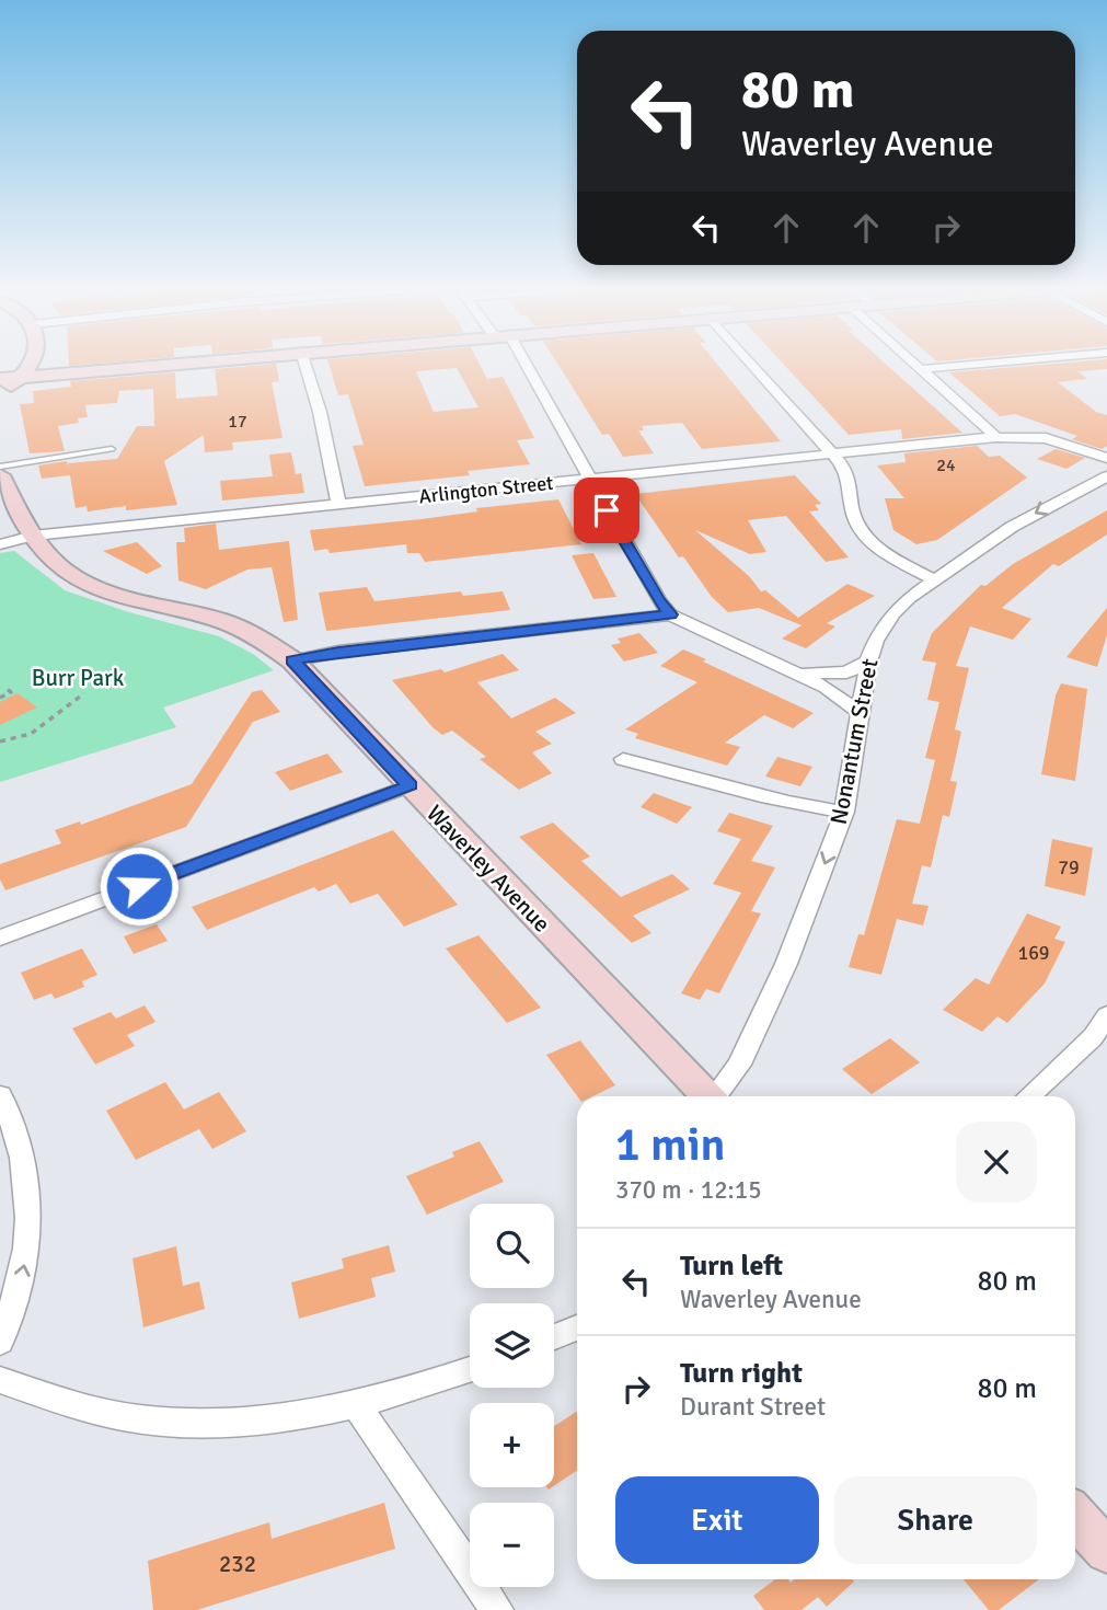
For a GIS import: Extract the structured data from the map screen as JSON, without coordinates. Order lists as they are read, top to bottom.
{
  "streets": {
    "street": ["Arlington Street", "Nonantum Street", "Waverley Avenue"]
  },
  "crossings": [
    ["Arlington Street", "Waverley Avenue"]
  ],
  "one_way": ["Nonantum Street"],
  "parks": ["Burr Park"],
  "house_numbers": [
    "17",
    "24",
    "79",
    "169",
    "232"
  ],
  "page": {
    "turn": ["80 m", "Waverley Avenue"],
    "heading": ["1 min", "370 m · 12:15"],
    "map_buttons": ["+", "−"],
    "list": [
      {
        "name": "Turn left",
        "note": "Waverley Avenue",
        "value": "80 m"
      },
      {
        "name": "Turn right",
        "note": "Durant Street",
        "value": "80 m"
      }
    ],
    "buttons": ["Exit", "Share"]
  }
}
